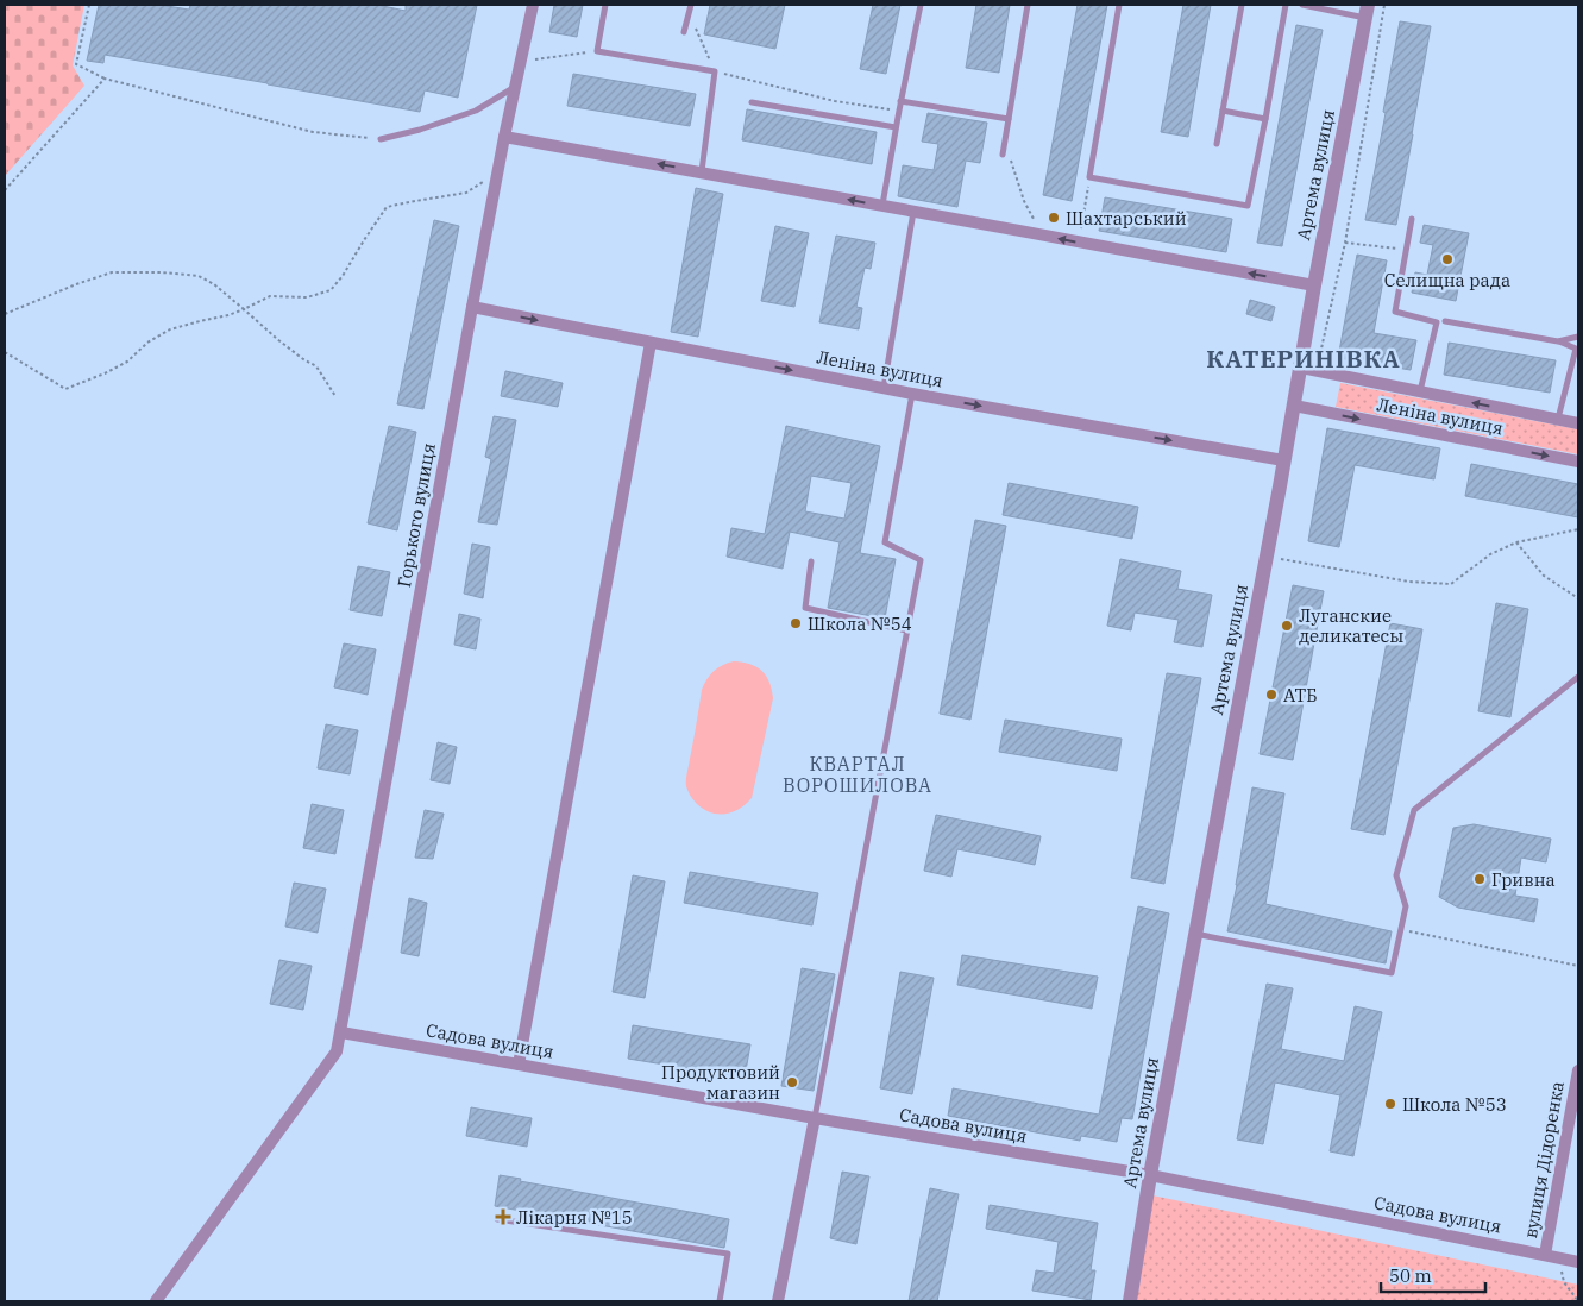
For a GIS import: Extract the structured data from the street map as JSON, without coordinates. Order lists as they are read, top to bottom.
{
  "streets": {
    "street": [
      "Артема вулиця",
      "Леніна вулиця",
      "Горького вулиця",
      "Садова вулиця",
      "вулиця Дідоренка"
    ]
  },
  "crossings": [
    ["Артема вулиця", "Леніна вулиця"],
    ["Артема вулиця", "Садова вулиця"],
    ["Леніна вулиця", "Горького вулиця"],
    ["Горького вулиця", "Садова вулиця"],
    ["Садова вулиця", "вулиця Дідоренка"]
  ],
  "districts": ["КАТЕРИНІВКА", "КВАРТАЛ ВОРОШИЛОВА"],
  "places": {
    "other": [
      "Шахтарський",
      "Селищна рада",
      "Школа №54",
      "Луганские деликатесы",
      "АТБ",
      "Гривна",
      "Продуктовий магазин",
      "Школа №53"
    ],
    "health": ["Лікарня №15"]
  },
  "scale_bar": "50 m"
}
